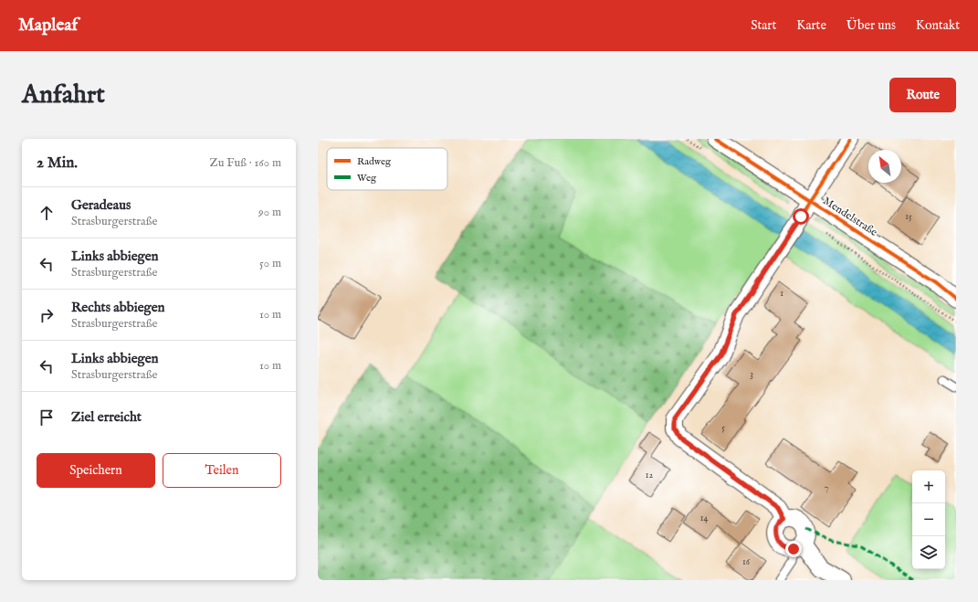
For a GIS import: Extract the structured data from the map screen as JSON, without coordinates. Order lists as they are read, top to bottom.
{
  "streets": {
    "street": ["Mendelstraße"]
  },
  "house_numbers": [
    "15",
    "1",
    "3",
    "5",
    "12",
    "7",
    "14",
    "16"
  ],
  "legend": ["Radweg", "Weg"],
  "north": "top left",
  "page": {
    "header": "Mapleaf",
    "nav": [
      "Start",
      "Karte",
      "Über uns",
      "Kontakt"
    ],
    "buttons": [
      "Route",
      ["Speichern", "Teilen"]
    ],
    "title": "Anfahrt",
    "heading": ["2 Min.", "Zu Fuß · 160 m"],
    "list": [
      ["Geradeaus", "Strasburgerstraße", "90 m"],
      ["Links abbiegen", "Strasburgerstraße", "50 m"],
      ["Rechts abbiegen", "Strasburgerstraße", "10 m"],
      ["Links abbiegen", "Strasburgerstraße", "10 m"],
      "Ziel erreicht"
    ],
    "map_buttons": ["+", "−"]
  }
}
